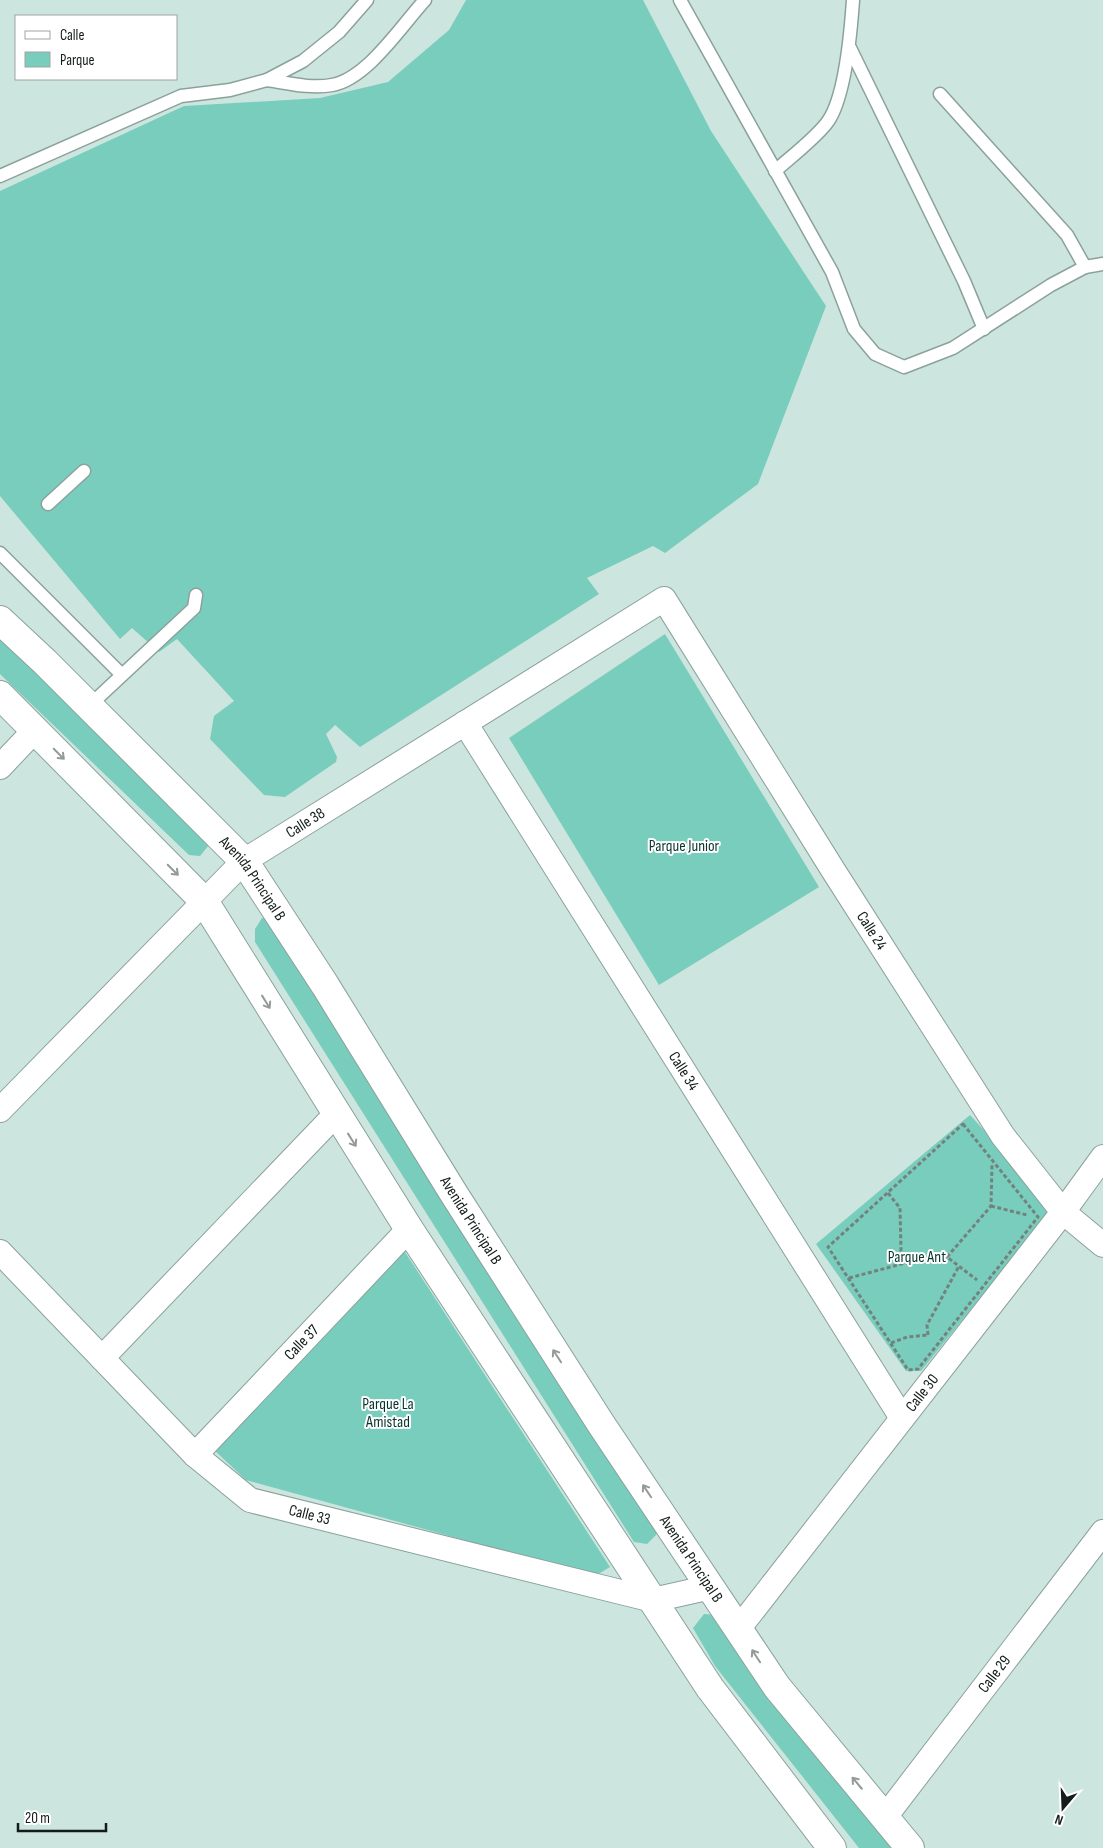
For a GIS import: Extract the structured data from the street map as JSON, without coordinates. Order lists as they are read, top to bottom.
{
  "streets": {
    "main road": ["Avenida Principal B"],
    "street": [
      "Calle 38",
      "Calle 24",
      "Calle 34",
      "Calle 37",
      "Calle 30",
      "Calle 33",
      "Calle 29"
    ]
  },
  "crossings": [
    ["Calle 38", "Avenida Principal B"],
    ["Calle 38", "Calle 24"],
    ["Calle 38", "Calle 34"],
    ["Avenida Principal B", "Calle 30"],
    ["Avenida Principal B", "Calle 33"],
    ["Avenida Principal B", "Calle 29"],
    ["Calle 24", "Calle 30"],
    ["Calle 34", "Calle 30"],
    ["Calle 37", "Calle 33"]
  ],
  "parks": ["Parque Junior", "Parque Ant", "Parque La Amistad"],
  "legend": ["Calle", "Parque"],
  "scale_bar": "20 m",
  "north": "bottom"
}
